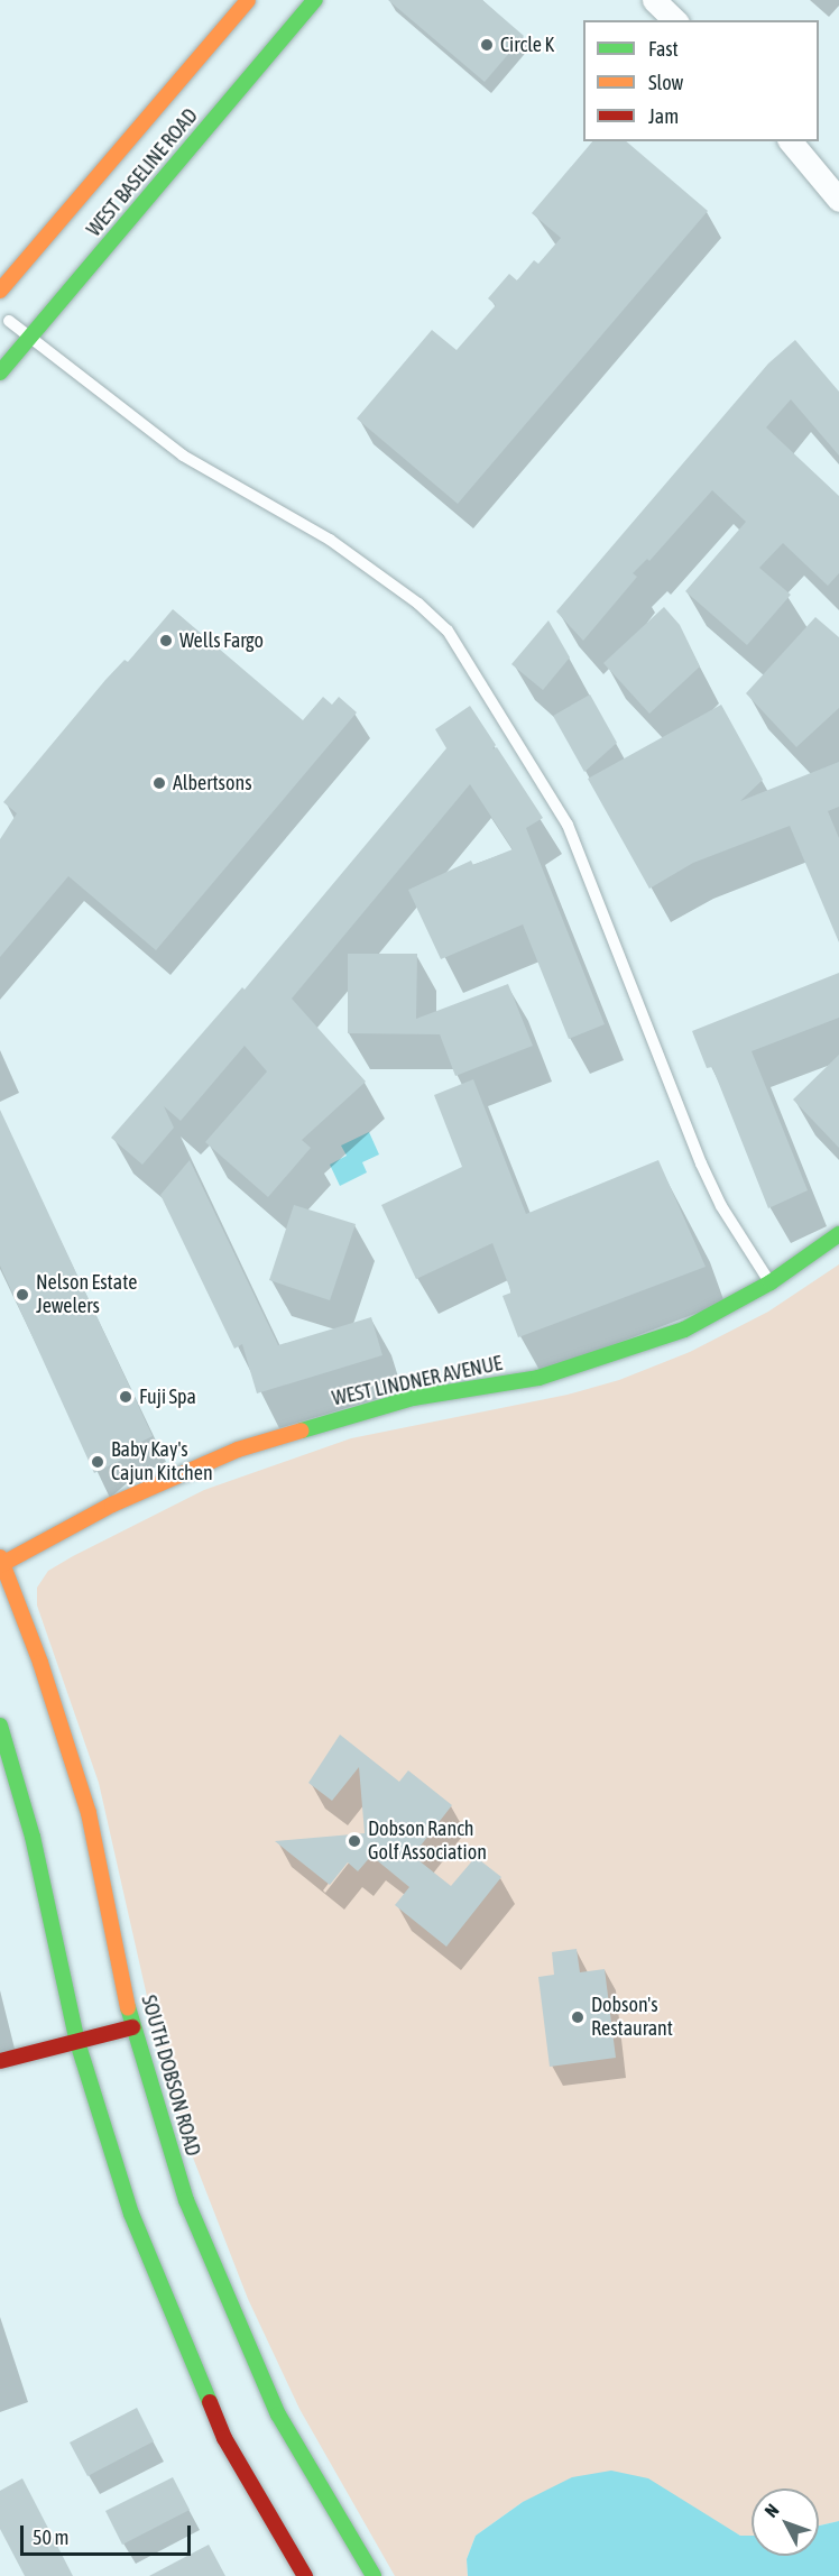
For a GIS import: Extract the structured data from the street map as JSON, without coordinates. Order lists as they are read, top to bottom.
{
  "streets": {
    "main road": ["WEST BASELINE ROAD", "WEST LINDNER AVENUE", "SOUTH DOBSON ROAD"]
  },
  "crossings": [
    ["WEST LINDNER AVENUE", "SOUTH DOBSON ROAD"]
  ],
  "places": [
    "Circle K",
    "Wells Fargo",
    "Albertsons",
    "Nelson Estate Jewelers",
    "Fuji Spa",
    "Baby Kay's Cajun Kitchen",
    "Dobson Ranch Golf Association",
    "Dobson's Restaurant"
  ],
  "legend": ["Fast", "Slow", "Jam"],
  "scale_bar": "50 m",
  "north": "top left"
}
